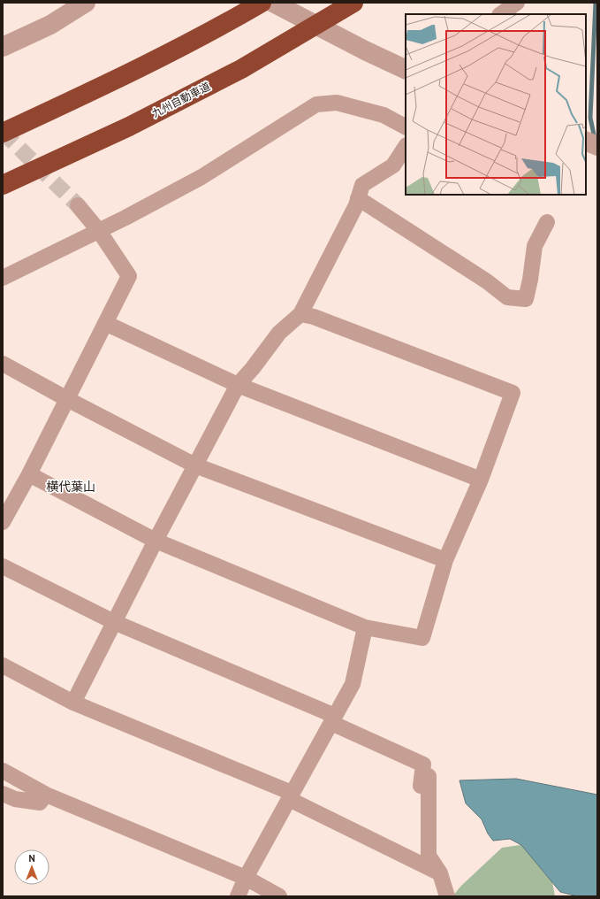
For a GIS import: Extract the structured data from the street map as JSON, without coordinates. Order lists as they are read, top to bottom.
{
  "streets": {
    "highway": ["九州自動車道"]
  },
  "districts": ["横代葉山"],
  "north": "top"
}
